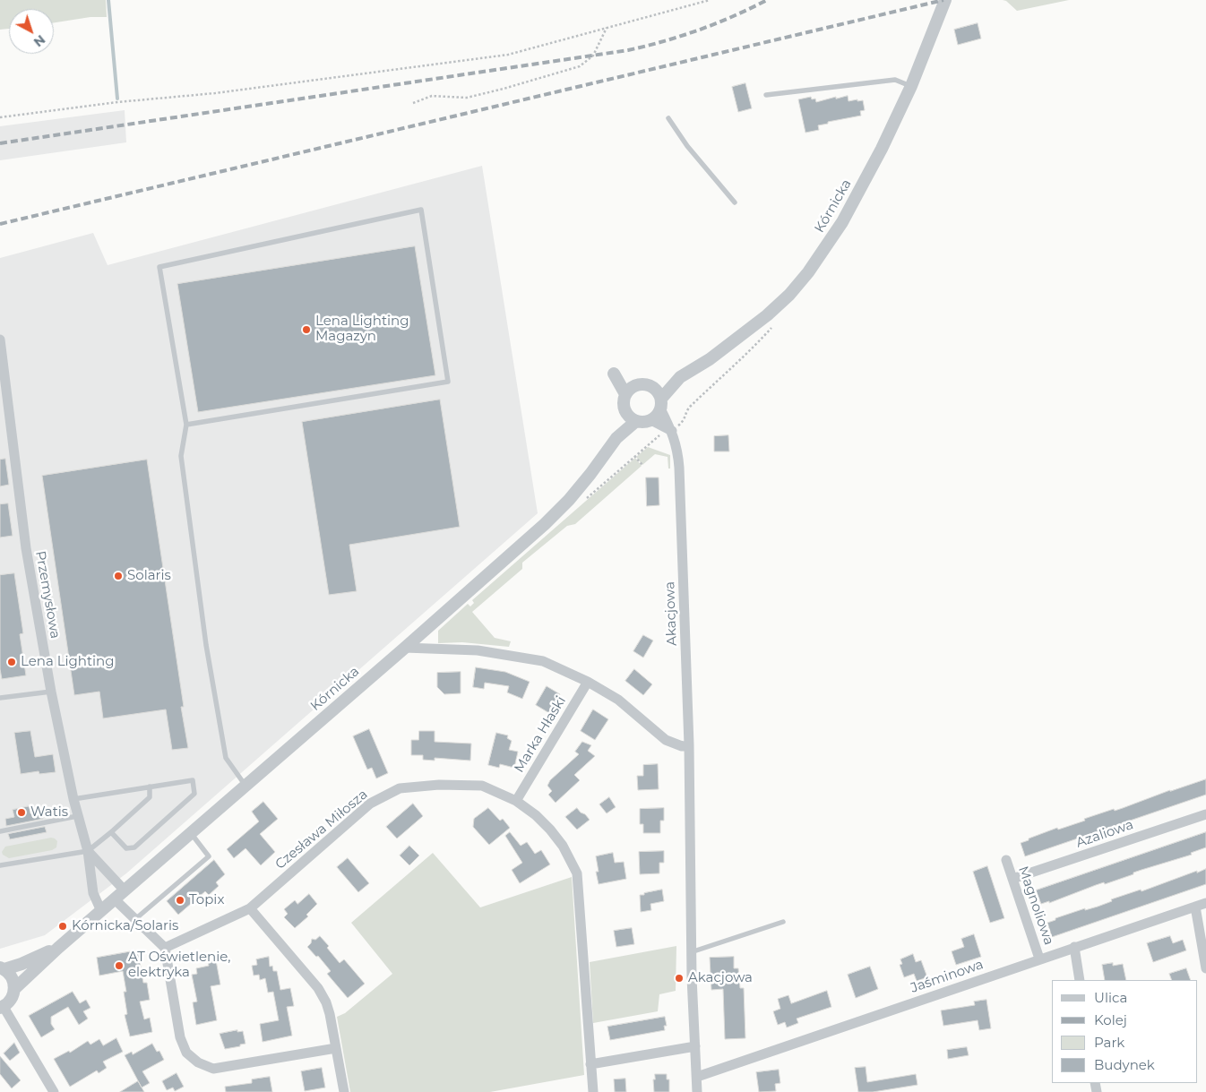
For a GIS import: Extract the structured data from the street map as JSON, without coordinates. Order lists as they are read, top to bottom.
{
  "streets": {
    "street": [
      "Kórnicka",
      "Przemysłowa",
      "Akacjowa",
      "Marka Hłaski",
      "Czesława Miłosza",
      "Azaliowa",
      "Magnoliowa",
      "Jaśminowa"
    ]
  },
  "crossings": [
    ["Kórnicka", "Przemysłowa"],
    ["Akacjowa", "Jaśminowa"],
    ["Marka Hłaski", "Czesława Miłosza"],
    ["Azaliowa", "Magnoliowa"],
    ["Magnoliowa", "Jaśminowa"]
  ],
  "places": [
    "Lena Lighting Magazyn",
    "Solaris",
    "Lena Lighting",
    "Watis",
    "Topix",
    "Kórnicka/Solaris",
    "AT Oświetlenie, elektryka",
    "Akacjowa"
  ],
  "legend": [
    "Ulica",
    "Kolej",
    "Park",
    "Budynek"
  ],
  "north": "bottom right"
}
